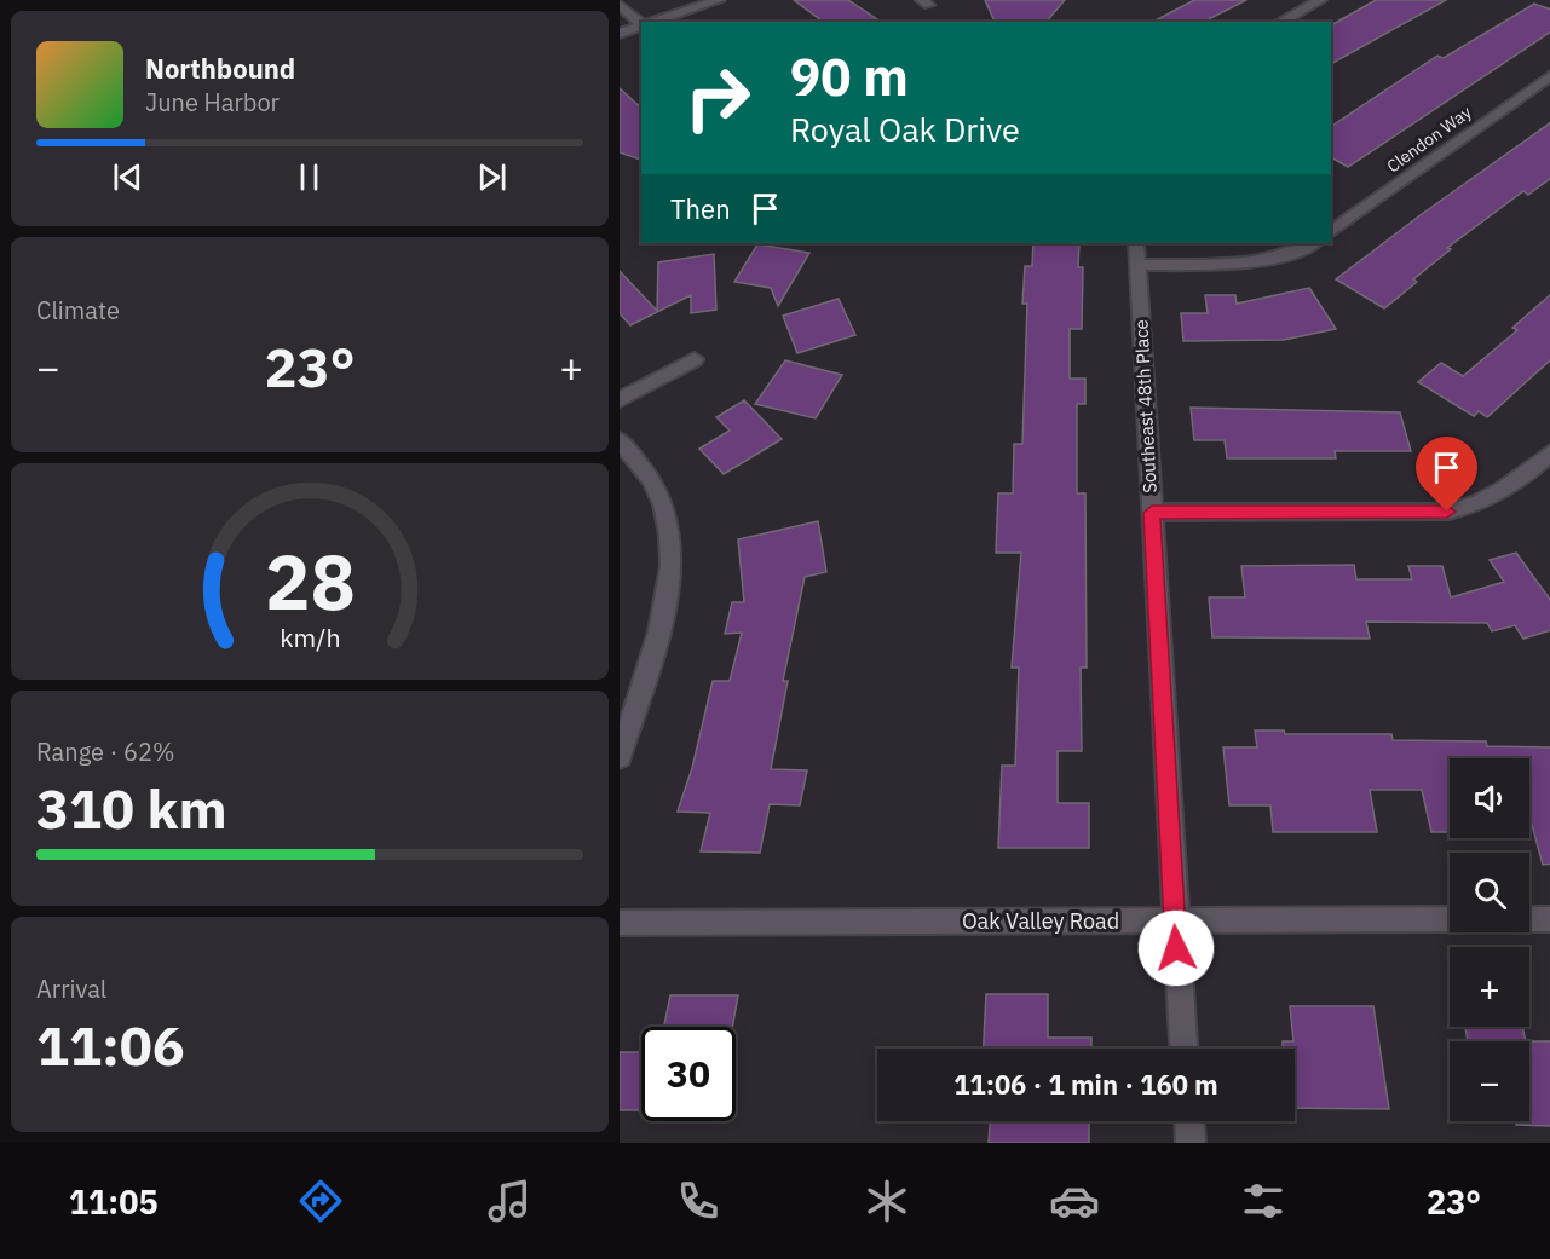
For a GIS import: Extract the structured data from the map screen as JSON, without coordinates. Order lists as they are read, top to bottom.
{
  "streets": {
    "street": ["Clendon Way", "Southeast 48th Place", "Oak Valley Road"]
  },
  "crossings": [
    ["Southeast 48th Place", "Oak Valley Road"]
  ],
  "page": {
    "turn": ["90 m", "Royal Oak Drive"],
    "song": ["Northbound", "June Harbor"],
    "then": "Then",
    "tile": [
      "Climate",
      ["Range · 62%", "310 km"],
      ["Arrival", "11:06"]
    ],
    "heat": ["−", "23°", "+"],
    "map_buttons": ["+", "−"],
    "limit": "30",
    "trip": "11:06 · 1 min · 160 m",
    "tabs": ["11:05", "23°"],
    "gauge": ["28", "km/h"]
  }
}
